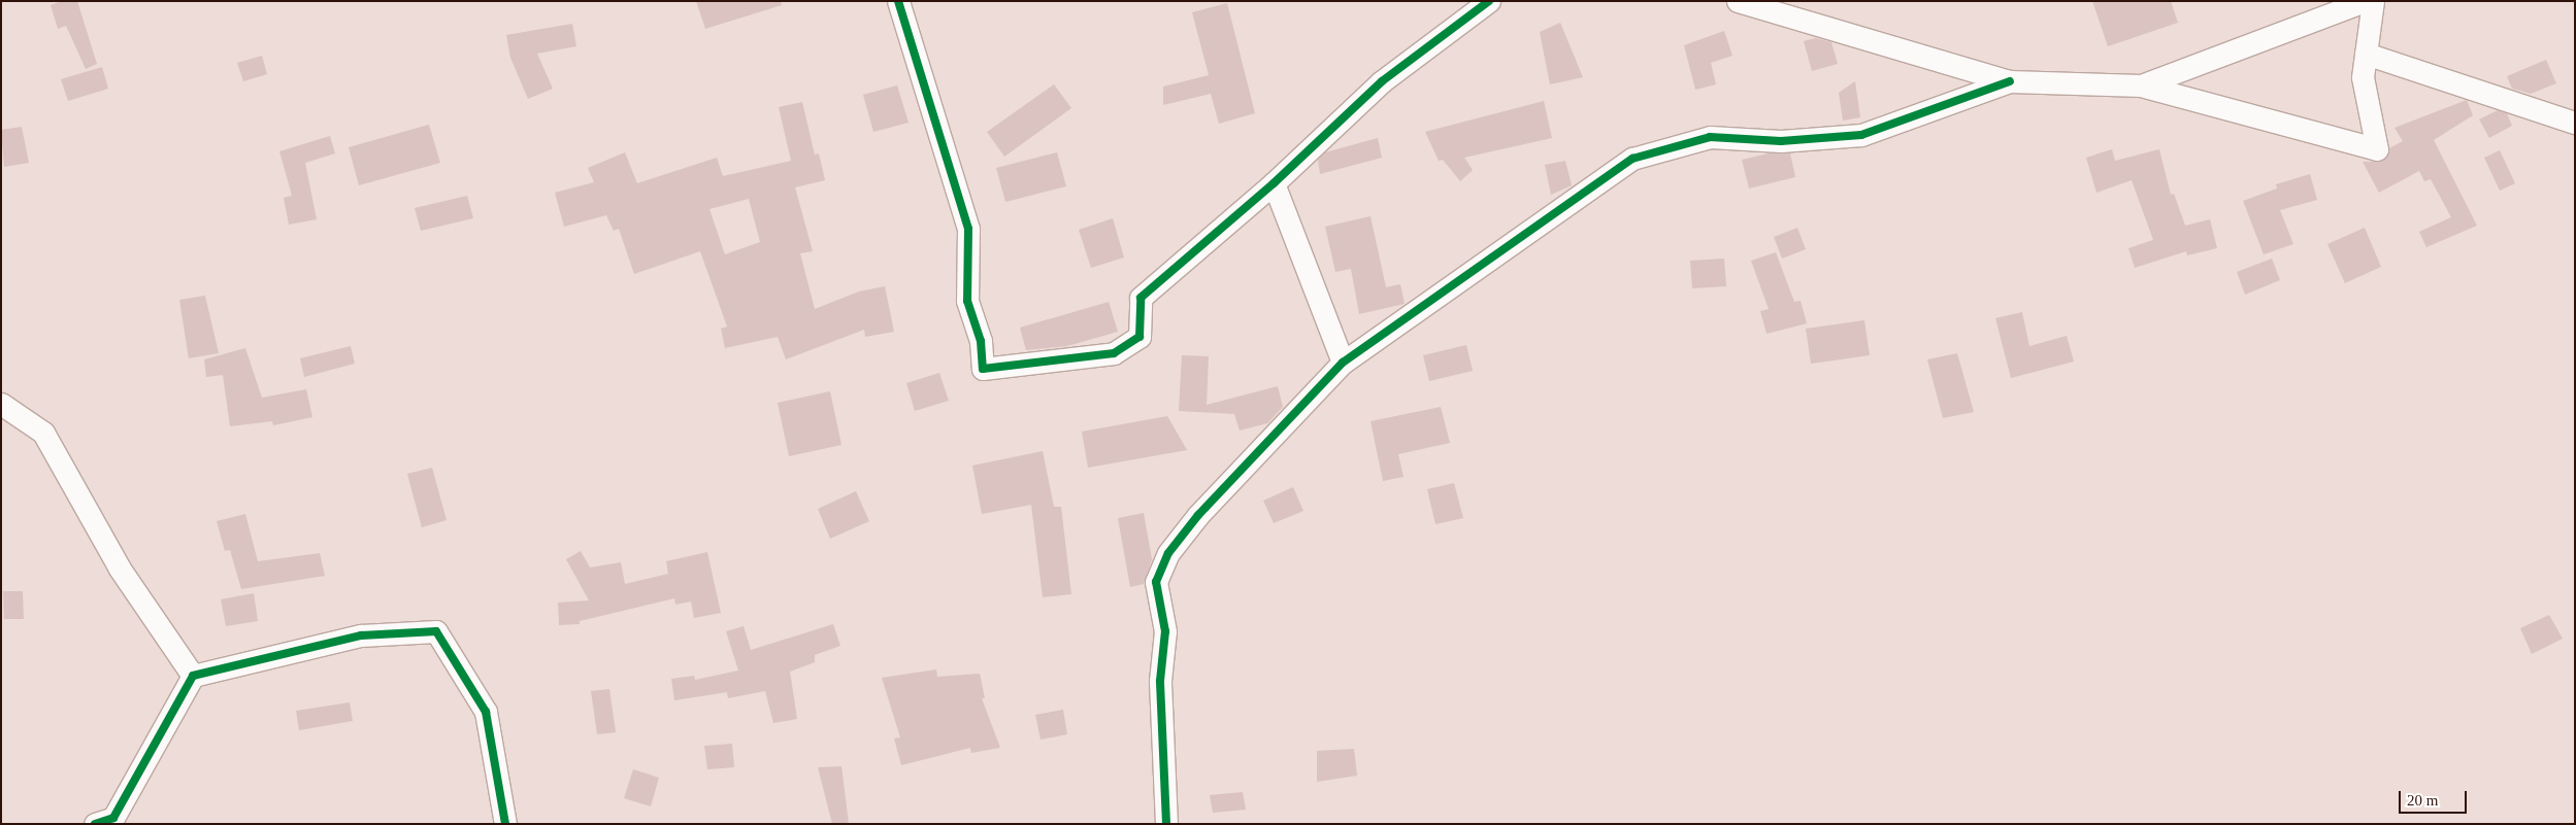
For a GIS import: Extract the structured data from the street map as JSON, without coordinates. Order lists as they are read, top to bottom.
{
  "scale_bar": "20 m"
}
